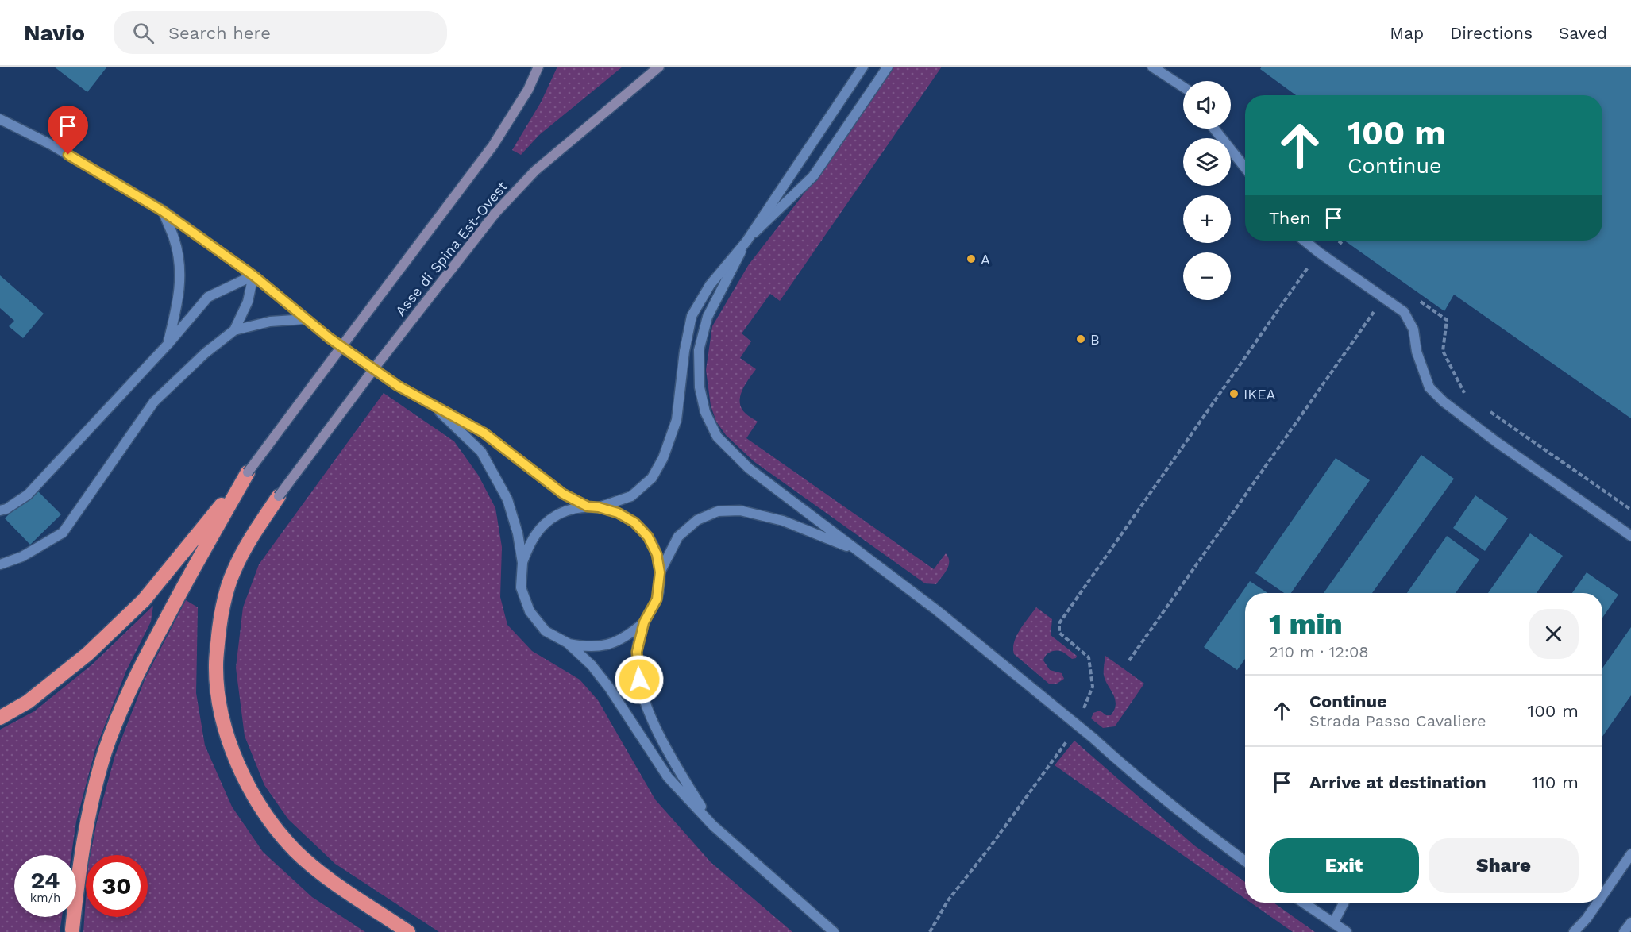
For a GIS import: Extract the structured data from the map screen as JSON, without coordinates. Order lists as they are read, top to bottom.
{
  "streets": {
    "main road": ["Asse di Spina Est-Ovest"]
  },
  "places": ["A", "B", "IKEA"],
  "page": {
    "header": "Navio",
    "search": "Search here",
    "nav": ["Map", "Directions", "Saved"],
    "map_buttons": ["+", "−"],
    "turn": ["100 m", "Continue"],
    "then": "Then",
    "heading": ["1 min", "210 m · 12:08"],
    "list": [
      {
        "name": "Continue",
        "note": "Strada Passo Cavaliere",
        "value": "100 m"
      },
      {
        "name": "Arrive at destination",
        "value": "110 m"
      }
    ],
    "buttons": ["Exit", "Share"],
    "speed": "24 km/h",
    "limit": "30"
  }
}
